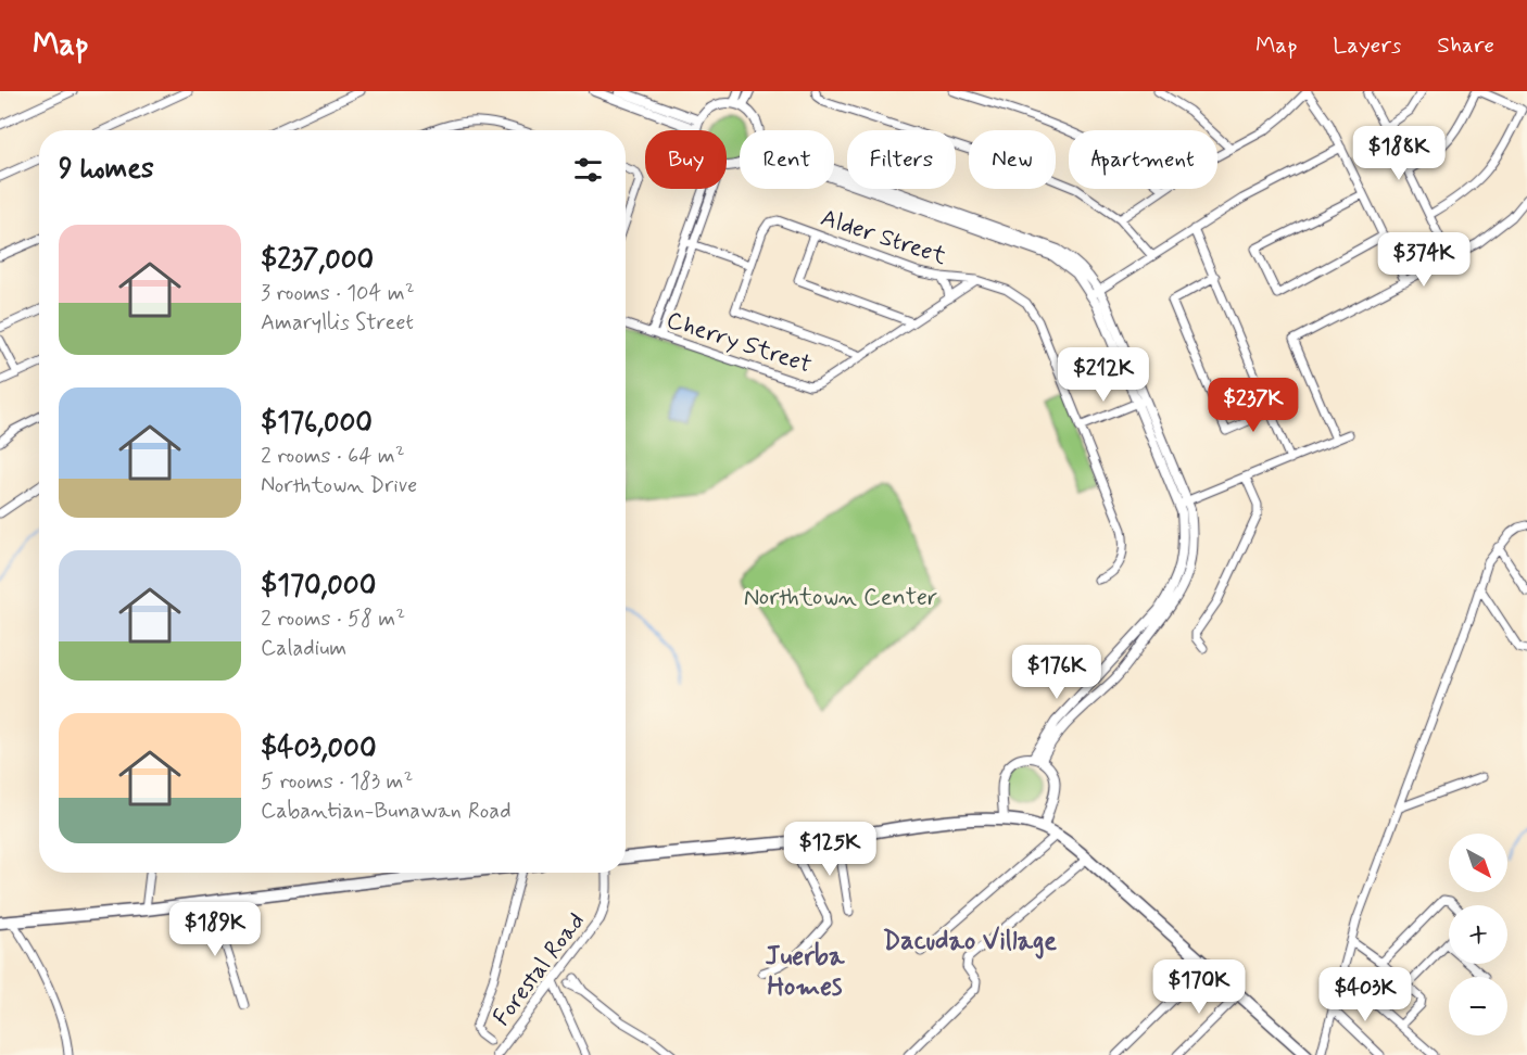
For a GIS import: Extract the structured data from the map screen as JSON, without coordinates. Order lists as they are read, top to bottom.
{
  "streets": {
    "street": ["Alder Street", "Cherry Street", "Forestal Road"]
  },
  "crossings": [
    ["Alder Street", "Cherry Street"]
  ],
  "districts": ["Dacudao Village", "Juerba Homes"],
  "parks": ["Northtown Center"],
  "north": "bottom right",
  "page": {
    "header": "Map",
    "nav": ["Map", "Layers", "Share"],
    "price": [
      "$188K",
      "$374K",
      "$212K",
      "$237K",
      "$176K",
      "$125K",
      "$189K",
      "$170K",
      "$403K"
    ],
    "chip": [
      "Buy",
      "Rent",
      "Filters",
      "New",
      "Apartment"
    ],
    "heading": "9 homes",
    "list": [
      {
        "name": "$237,000",
        "note": "3 rooms · 104 m² · Amaryllis Street"
      },
      {
        "name": "$176,000",
        "note": "2 rooms · 64 m² · Northtown Drive"
      },
      {
        "name": "$170,000",
        "note": "2 rooms · 58 m² · Caladium"
      },
      {
        "name": "$403,000",
        "note": "5 rooms · 183 m² · Cabantian-Bunawan Road"
      }
    ],
    "map_buttons": ["+", "−"]
  }
}
